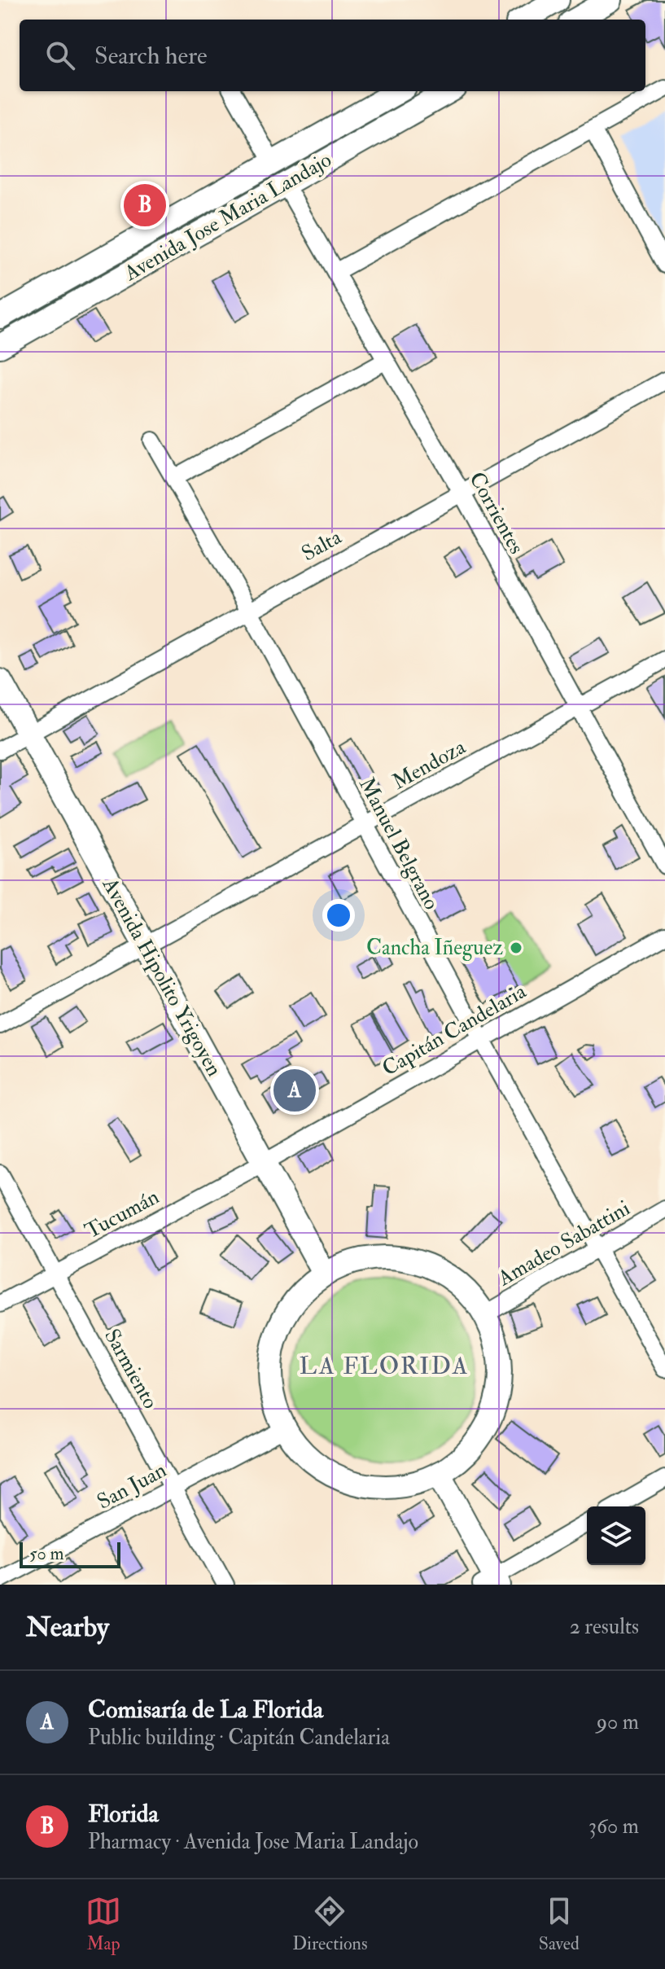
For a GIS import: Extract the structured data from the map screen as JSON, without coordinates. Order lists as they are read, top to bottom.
{
  "streets": {
    "street": [
      "Avenida Jose Maria Landajo",
      "Corrientes",
      "Salta",
      "Mendoza",
      "Manuel Belgrano",
      "Avenida Hipolito Yrigoyen",
      "Capitán Candelaria",
      "Tucumán",
      "Amadeo Sabattini",
      "Sarmiento",
      "San Juan"
    ]
  },
  "crossings": [
    ["Avenida Jose Maria Landajo", "Corrientes"],
    ["Corrientes", "Salta"],
    ["Corrientes", "Mendoza"],
    ["Salta", "Manuel Belgrano"],
    ["Salta", "Avenida Hipolito Yrigoyen"],
    ["Mendoza", "Manuel Belgrano"],
    ["Mendoza", "Avenida Hipolito Yrigoyen"],
    ["Manuel Belgrano", "Capitán Candelaria"],
    ["Manuel Belgrano", "Amadeo Sabattini"],
    ["Avenida Hipolito Yrigoyen", "Capitán Candelaria"],
    ["Avenida Hipolito Yrigoyen", "Tucumán"],
    ["Avenida Hipolito Yrigoyen", "Amadeo Sabattini"],
    ["Avenida Hipolito Yrigoyen", "San Juan"],
    ["Capitán Candelaria", "Tucumán"],
    ["Tucumán", "Sarmiento"],
    ["Amadeo Sabattini", "San Juan"],
    ["Sarmiento", "San Juan"]
  ],
  "districts": ["LA FLORIDA"],
  "places": ["Cancha Iñeguez"],
  "scale_bar": "50 m",
  "page": {
    "search": "Search here",
    "pins": ["B", "A"],
    "scale": "50 m",
    "heading": ["Nearby", "2 results"],
    "list": [
      {
        "mark": "A",
        "name": "Comisaría de La Florida",
        "note": "Public building · Capitán Candelaria",
        "value": "90 m"
      },
      {
        "mark": "B",
        "name": "Florida",
        "note": "Pharmacy · Avenida Jose Maria Landajo",
        "value": "360 m"
      }
    ],
    "nav": ["Map", "Directions", "Saved"]
  }
}
